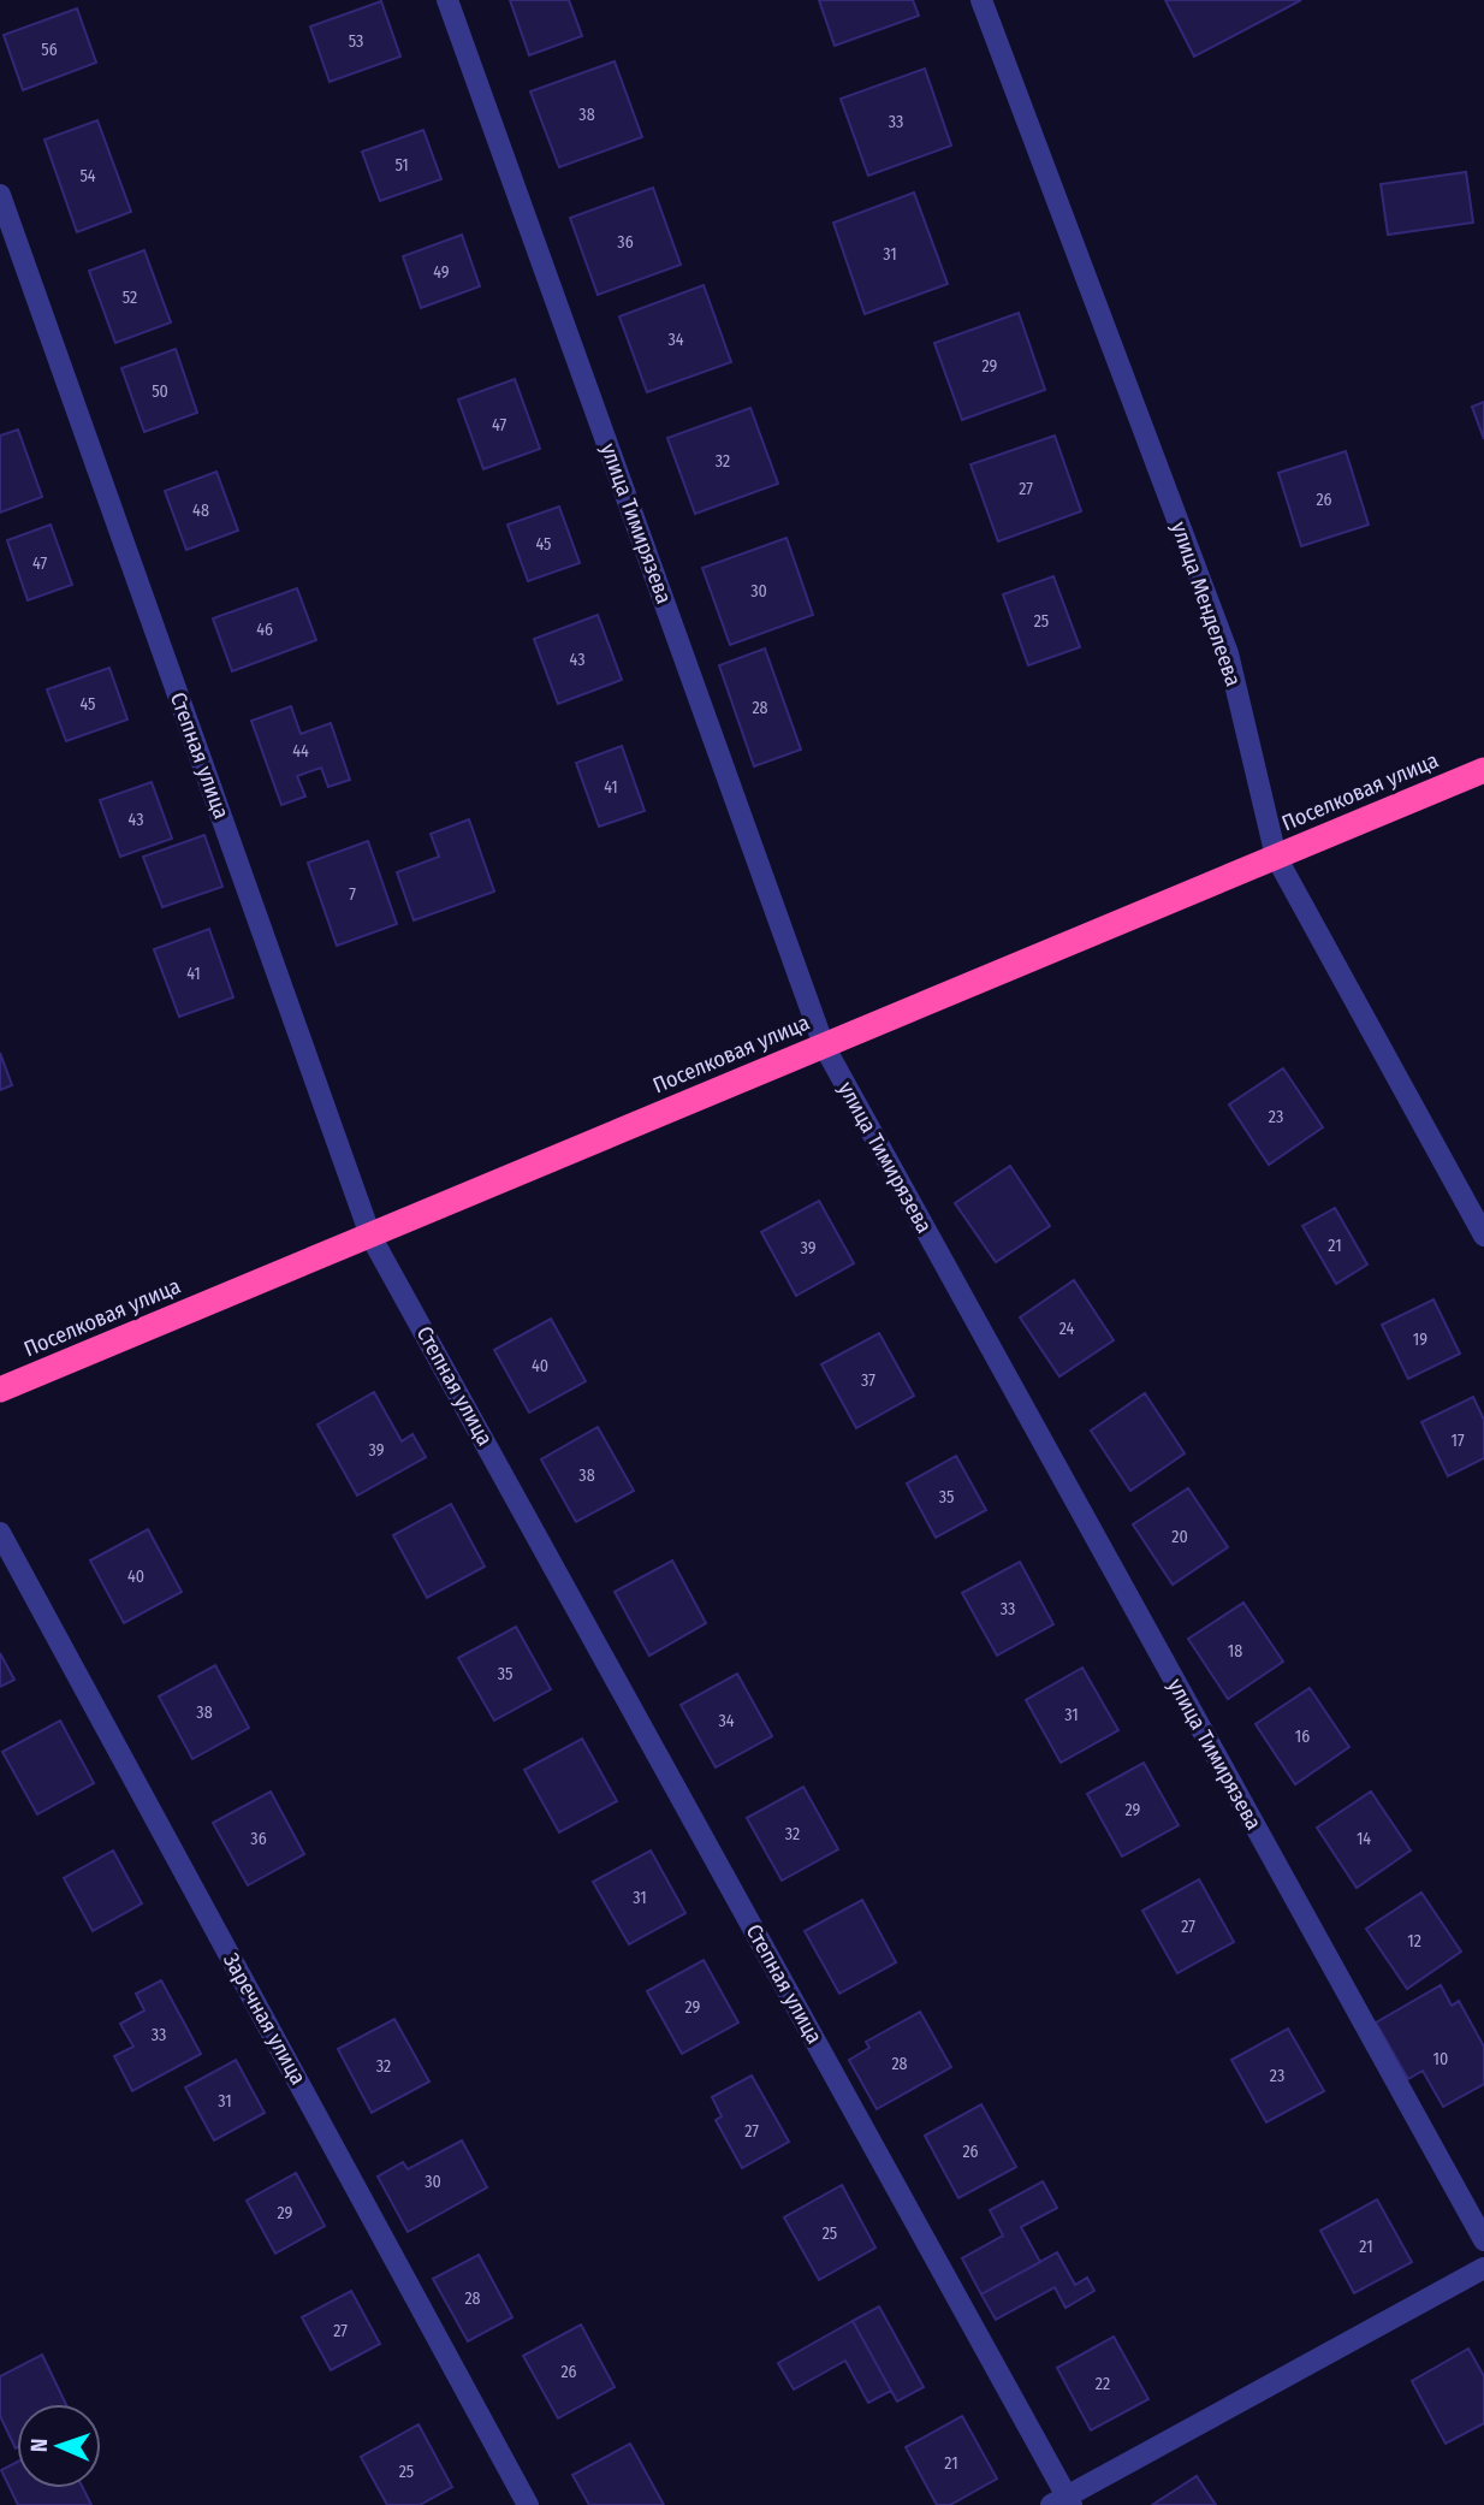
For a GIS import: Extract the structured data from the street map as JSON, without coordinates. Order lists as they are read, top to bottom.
{
  "streets": {
    "highway": ["Поселковая улица"],
    "street": [
      "улица Тимирязева",
      "улица Менделеева",
      "Степная улица",
      "Заречная улица"
    ]
  },
  "crossings": [
    ["улица Тимирязева", "Поселковая улица"],
    ["улица Менделеева", "Поселковая улица"],
    ["Степная улица", "Поселковая улица"]
  ],
  "house_numbers": [
    "53",
    "56",
    "38",
    "33",
    "51",
    "54",
    "36",
    "31",
    "49",
    "52",
    "34",
    "29",
    "50",
    "47",
    "32",
    "27",
    "26",
    "48",
    "45",
    "47",
    "30",
    "25",
    "46",
    "43",
    "45",
    "28",
    "44",
    "41",
    "43",
    "7",
    "41",
    "23",
    "21",
    "39",
    "24",
    "19",
    "40",
    "37",
    "17",
    "39",
    "38",
    "35",
    "20",
    "40",
    "33",
    "18",
    "35",
    "38",
    "31",
    "34",
    "16",
    "29",
    "32",
    "36",
    "14",
    "31",
    "27",
    "12",
    "29",
    "33",
    "10",
    "28",
    "32",
    "23",
    "31",
    "27",
    "26",
    "30",
    "29",
    "25",
    "21",
    "28",
    "27",
    "26",
    "22",
    "21",
    "25"
  ],
  "north": "left"
}
